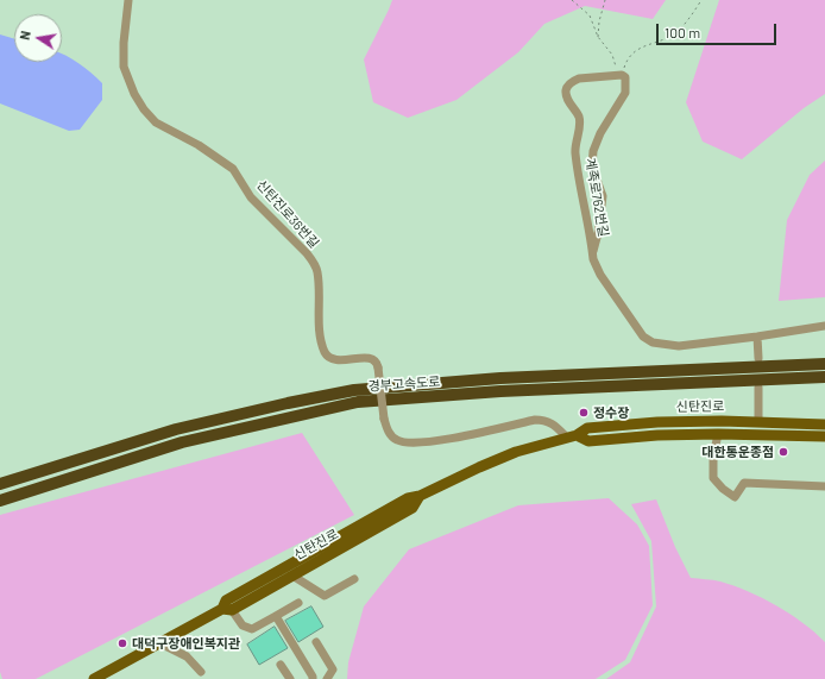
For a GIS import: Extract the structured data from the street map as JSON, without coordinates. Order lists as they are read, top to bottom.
{
  "streets": {
    "highway": ["경부고속도로"],
    "main road": ["신탄진로"],
    "street": ["계족로762번길", "신탄진로36번길"]
  },
  "crossings": [
    ["신탄진로36번길", "신탄진로"]
  ],
  "places": ["정수장", "대한통운종점", "대덕구장애인복지관"],
  "scale_bar": "100 m",
  "north": "left"
}
